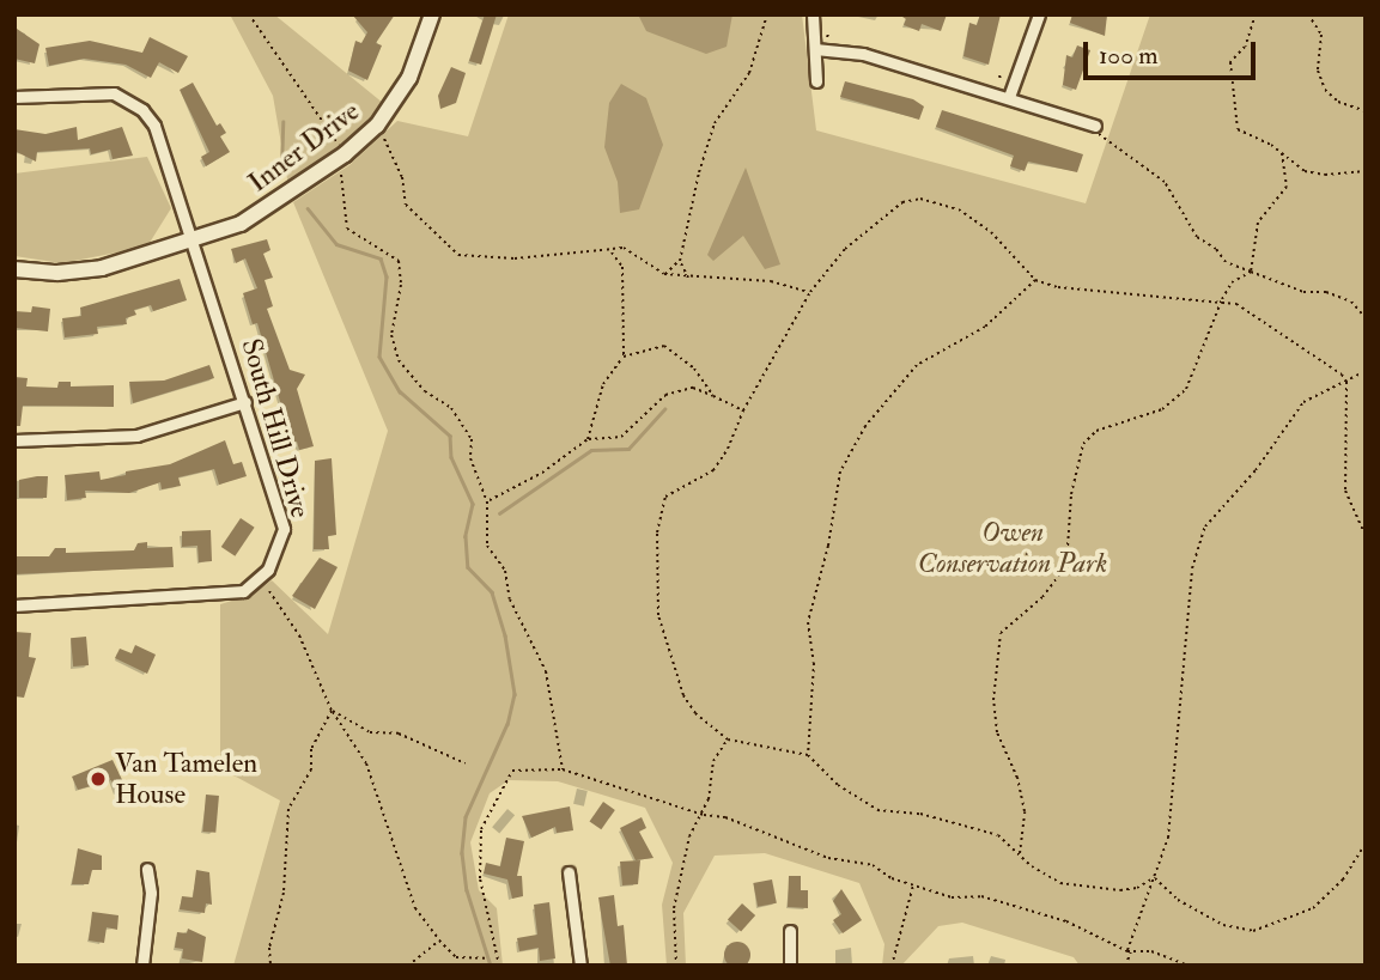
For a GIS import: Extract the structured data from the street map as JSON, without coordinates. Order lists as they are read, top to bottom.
{
  "streets": {
    "street": ["Inner Drive", "South Hill Drive"]
  },
  "crossings": [
    ["Inner Drive", "South Hill Drive"]
  ],
  "parks": ["Owen Conservation Park"],
  "places": ["Van Tamelen House"],
  "scale_bar": "100 m"
}
